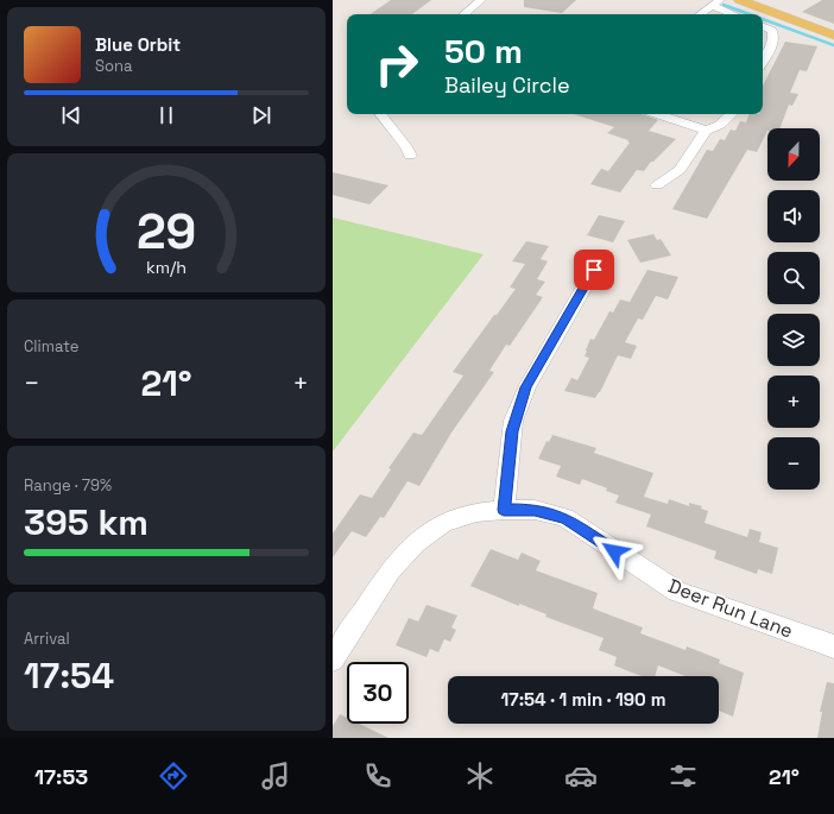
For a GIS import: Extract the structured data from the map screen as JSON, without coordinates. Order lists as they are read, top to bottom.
{
  "streets": {
    "street": ["Deer Run Lane"]
  },
  "north": "bottom",
  "page": {
    "turn": ["50 m", "Bailey Circle"],
    "song": ["Blue Orbit", "Sona"],
    "map_buttons": ["+", "−"],
    "tile": [
      "Climate",
      ["Range · 79%", "395 km"],
      ["Arrival", "17:54"]
    ],
    "heat": ["−", "21°", "+"],
    "limit": "30",
    "trip": "17:54 · 1 min · 190 m",
    "tabs": ["17:53", "21°"],
    "gauge": ["29", "km/h"]
  }
}
